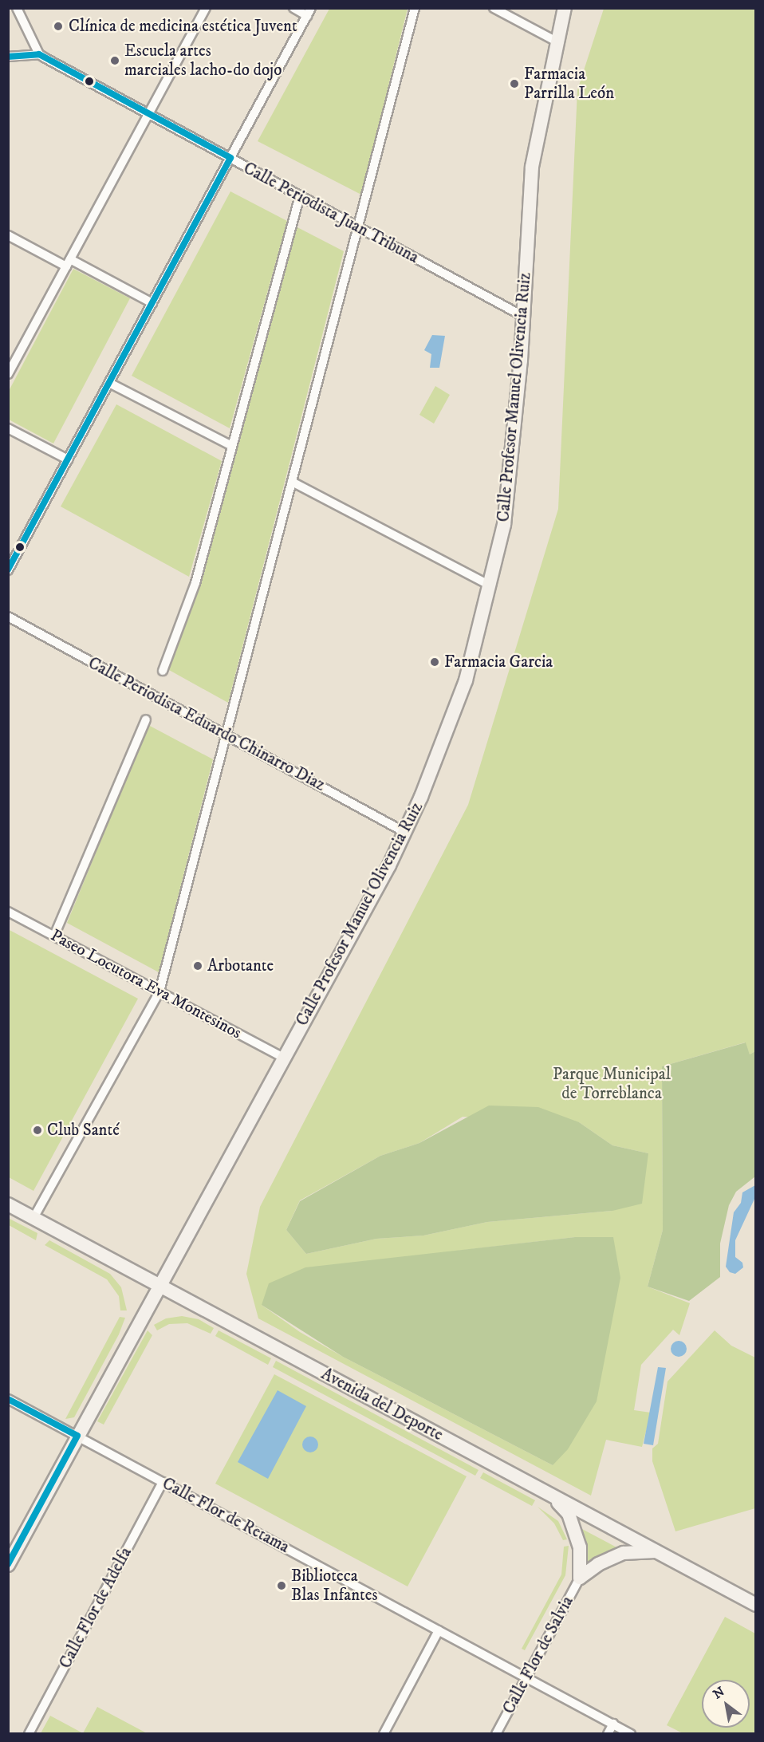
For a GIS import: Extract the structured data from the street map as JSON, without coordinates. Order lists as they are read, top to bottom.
{
  "streets": {
    "street": [
      "Calle Periodista Juan Tribuna",
      "Calle Profesor Manuel Olivencia Ruiz",
      "Calle Periodista Eduardo Chinarro Diaz",
      "Paseo Locutora Eva Montesinos",
      "Avenida del Deporte",
      "Calle Flor de Retama",
      "Calle Flor de Adelfa",
      "Calle Flor de Salvia"
    ]
  },
  "crossings": [
    ["Calle Periodista Juan Tribuna", "Calle Profesor Manuel Olivencia Ruiz"],
    ["Calle Profesor Manuel Olivencia Ruiz", "Calle Periodista Eduardo Chinarro Diaz"],
    ["Calle Profesor Manuel Olivencia Ruiz", "Paseo Locutora Eva Montesinos"],
    ["Calle Profesor Manuel Olivencia Ruiz", "Avenida del Deporte"],
    ["Calle Profesor Manuel Olivencia Ruiz", "Calle Flor de Retama"],
    ["Calle Flor de Retama", "Calle Flor de Adelfa"],
    ["Calle Flor de Retama", "Calle Flor de Salvia"]
  ],
  "parks": ["Parque Municipal de Torreblanca"],
  "places": [
    "Clínica de medicina estética Juvent",
    "Escuela artes marciales lacho-do dojo",
    "Farmacia Parrilla León",
    "Farmacia Garcia",
    "Arbotante",
    "Club Santé",
    "Biblioteca Blas Infantes"
  ],
  "north": "top left"
}
